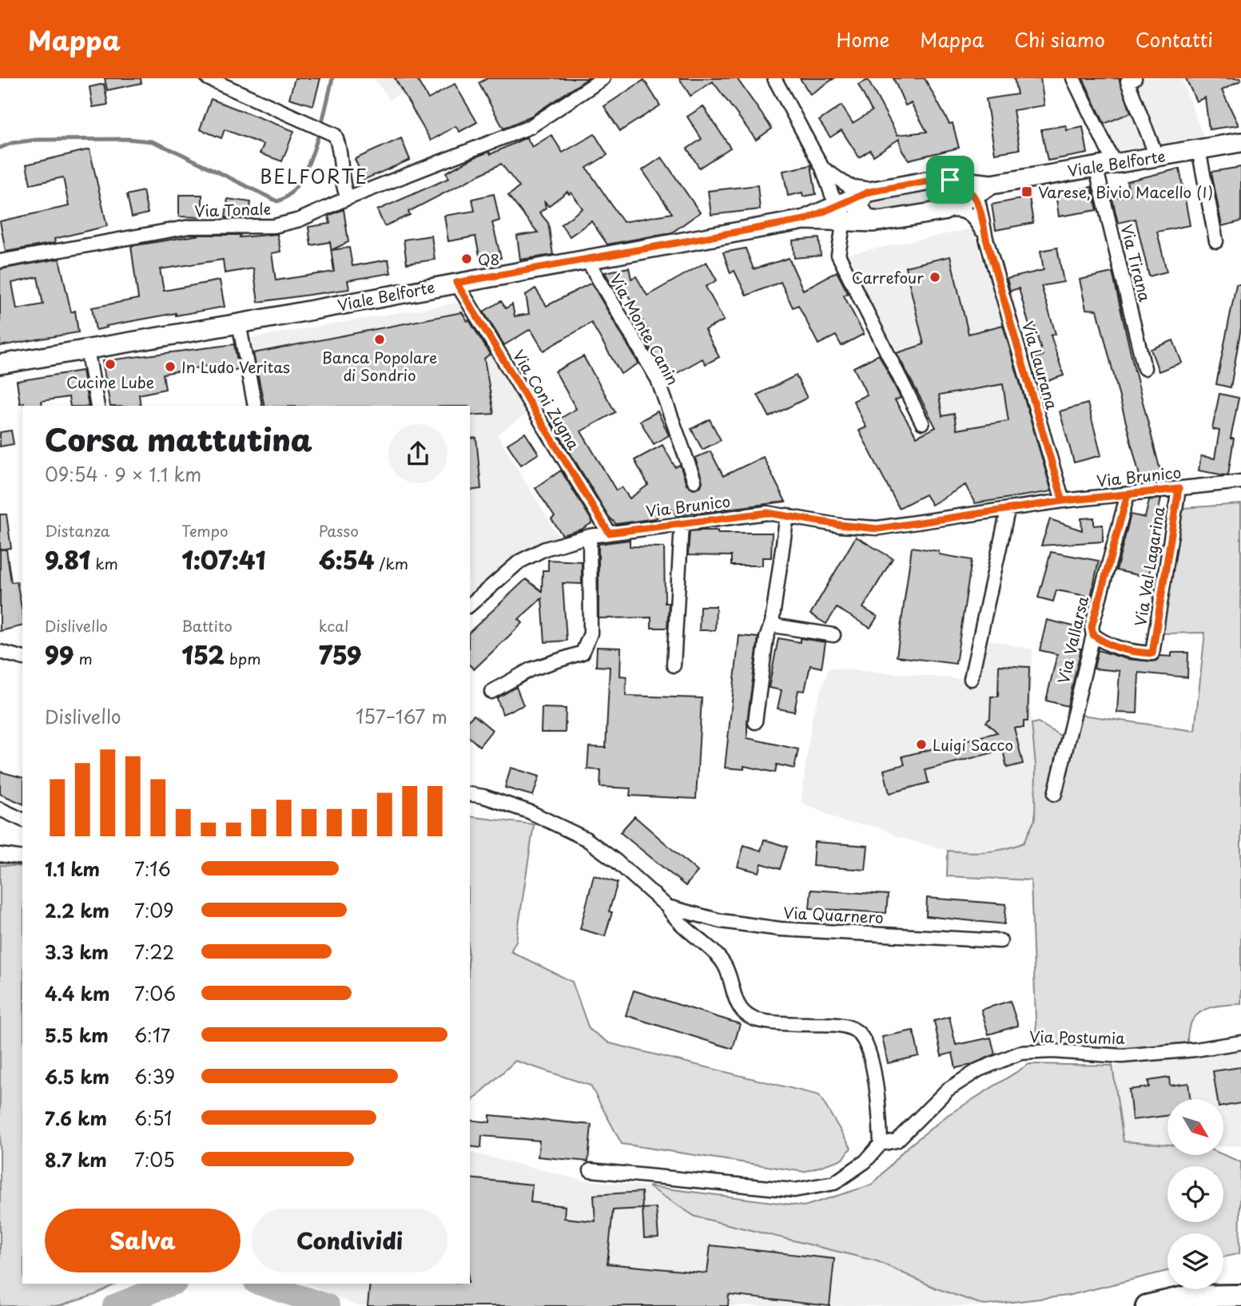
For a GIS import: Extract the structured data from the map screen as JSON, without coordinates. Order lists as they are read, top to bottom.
{
  "streets": {
    "main road": ["Viale Belforte"],
    "street": [
      "Via Tonale",
      "Via Tirana",
      "Via Monte Canin",
      "Via Laurana",
      "Via Coni Zugna",
      "Via Brunico",
      "Via Val Lagarina",
      "Via Vallarsa",
      "Via Quarnero",
      "Via Postumia"
    ]
  },
  "crossings": [
    ["Viale Belforte", "Via Tirana"],
    ["Viale Belforte", "Via Monte Canin"],
    ["Viale Belforte", "Via Laurana"],
    ["Viale Belforte", "Via Coni Zugna"],
    ["Via Laurana", "Via Brunico"],
    ["Via Coni Zugna", "Via Brunico"],
    ["Via Brunico", "Via Val Lagarina"],
    ["Via Brunico", "Via Vallarsa"],
    ["Via Val Lagarina", "Via Vallarsa"],
    ["Via Quarnero", "Via Postumia"]
  ],
  "districts": ["BELFORTE"],
  "places": {
    "transit": ["Varese, Bivio Macello (I)"],
    "other": [
      "Q8",
      "Carrefour",
      "Banca Popolare di Sondrio",
      "Cucine Lube",
      "In Ludo Veritas",
      "Luigi Sacco"
    ]
  },
  "north": "bottom right",
  "page": {
    "header": "Mappa",
    "nav": [
      "Home",
      "Mappa",
      "Chi siamo",
      "Contatti"
    ],
    "heading": ["Corsa mattutina", "09:54 · 9 × 1.1 km"],
    "stats": [
      ["Distanza", "9.81 km"],
      ["Tempo", "1:07:41"],
      ["Passo", "6:54 /km"],
      ["Dislivello", "99 m"],
      ["Battito", "152 bpm"],
      ["kcal", "759"]
    ],
    "chart": ["Dislivello", "157–167 m"],
    "list": [
      {
        "name": "1.1 km",
        "note": "7:16"
      },
      {
        "name": "2.2 km",
        "note": "7:09"
      },
      {
        "name": "3.3 km",
        "note": "7:22"
      },
      {
        "name": "4.4 km",
        "note": "7:06"
      },
      {
        "name": "5.5 km",
        "note": "6:17"
      },
      {
        "name": "6.5 km",
        "note": "6:39"
      },
      {
        "name": "7.6 km",
        "note": "6:51"
      },
      {
        "name": "8.7 km",
        "note": "7:05"
      }
    ],
    "buttons": ["Salva", "Condividi"]
  }
}
